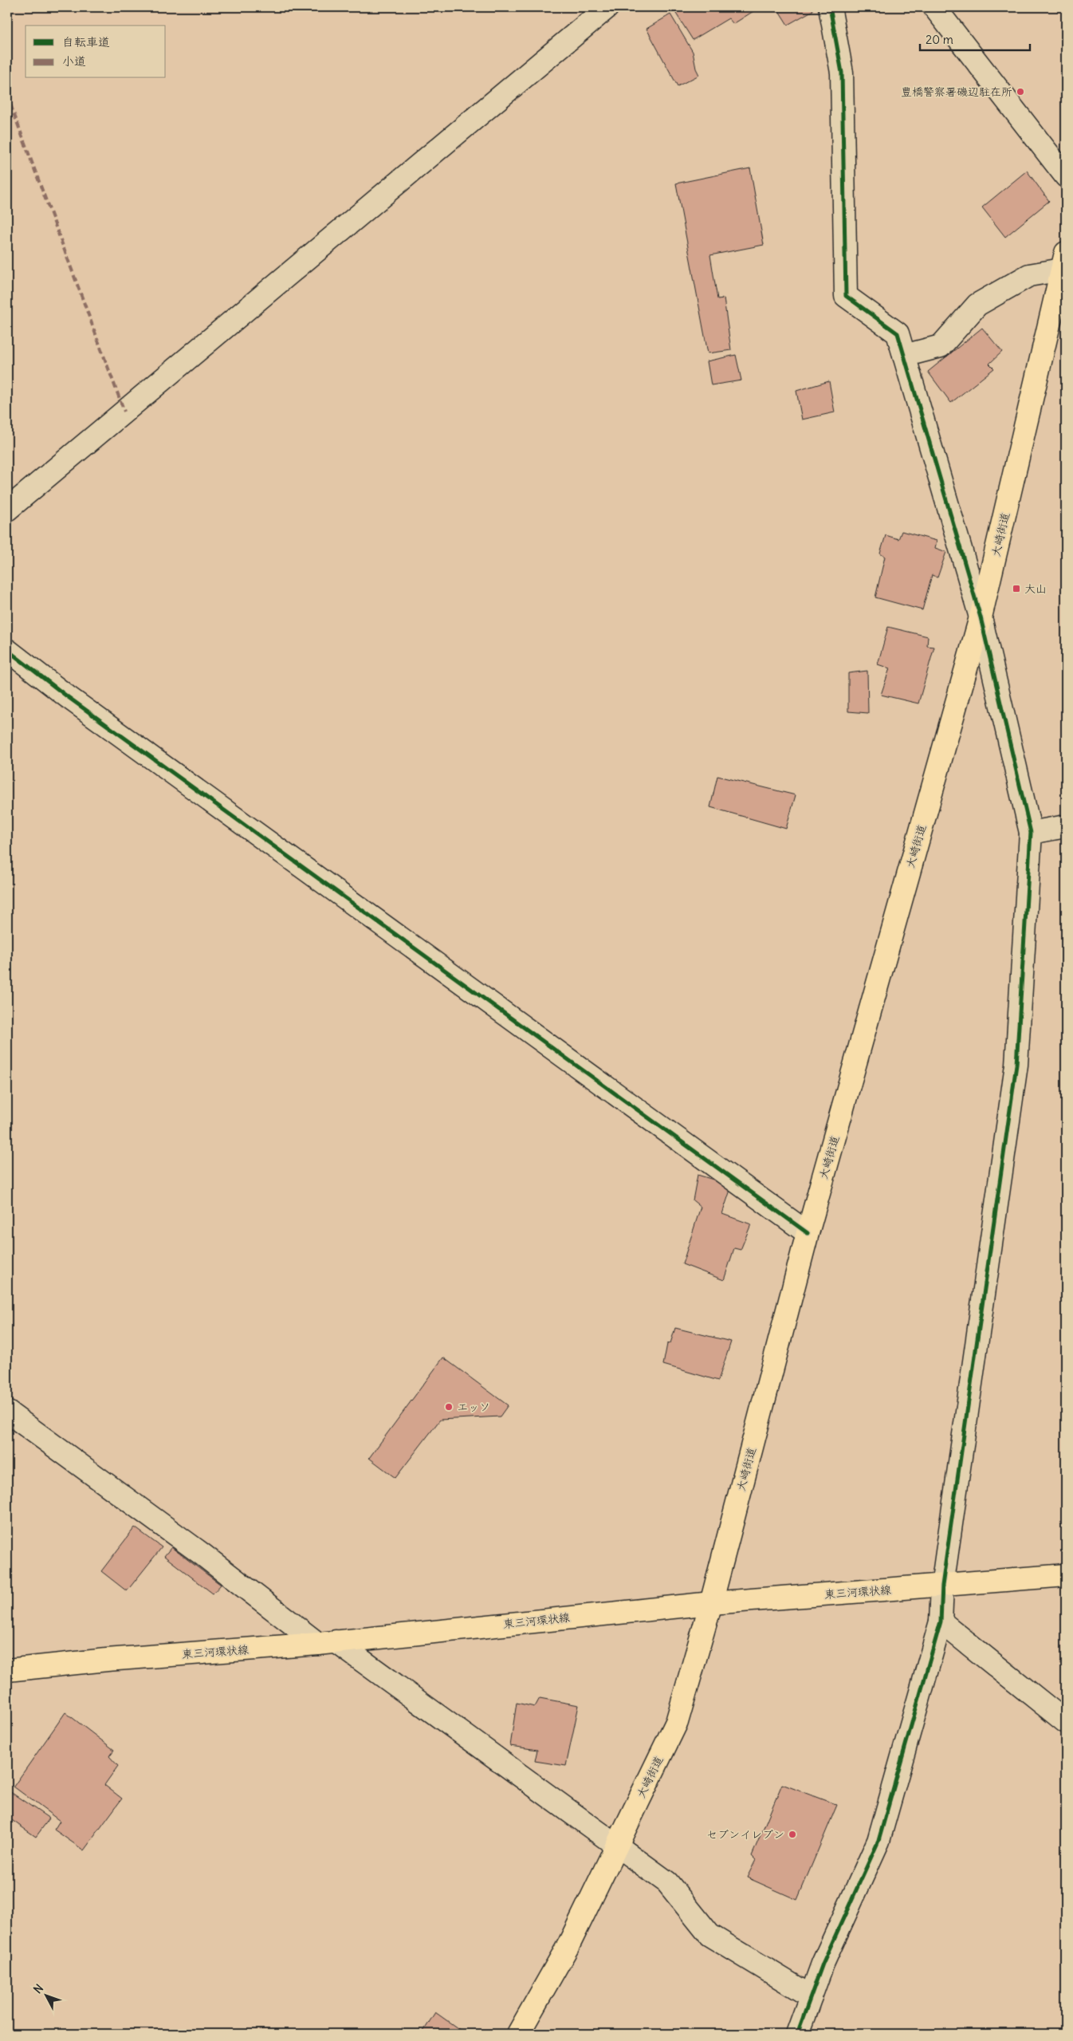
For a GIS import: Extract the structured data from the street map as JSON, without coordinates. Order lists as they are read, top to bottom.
{
  "streets": {
    "main road": ["大崎街道", "東三河環状線"]
  },
  "crossings": [
    ["大崎街道", "東三河環状線"]
  ],
  "places": {
    "other": ["豊橋警察署磯辺駐在所", "エッソ", "セブンイレブン"],
    "transit": ["大山"]
  },
  "legend": ["自転車道", "小道"],
  "scale_bar": "20 m",
  "north": "top left"
}
